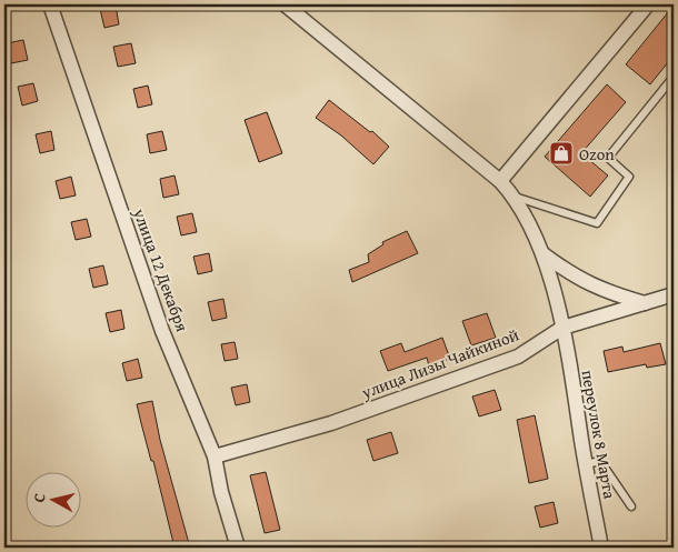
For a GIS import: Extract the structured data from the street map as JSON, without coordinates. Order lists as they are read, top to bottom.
{
  "streets": {
    "street": ["улица 12 Декабря", "улица Лизы Чайкиной", "переулок 8 Марта"]
  },
  "crossings": [
    ["улица 12 Декабря", "улица Лизы Чайкиной"],
    ["улица Лизы Чайкиной", "переулок 8 Марта"]
  ],
  "places": {
    "shop": ["Ozon"]
  },
  "north": "left"
}
